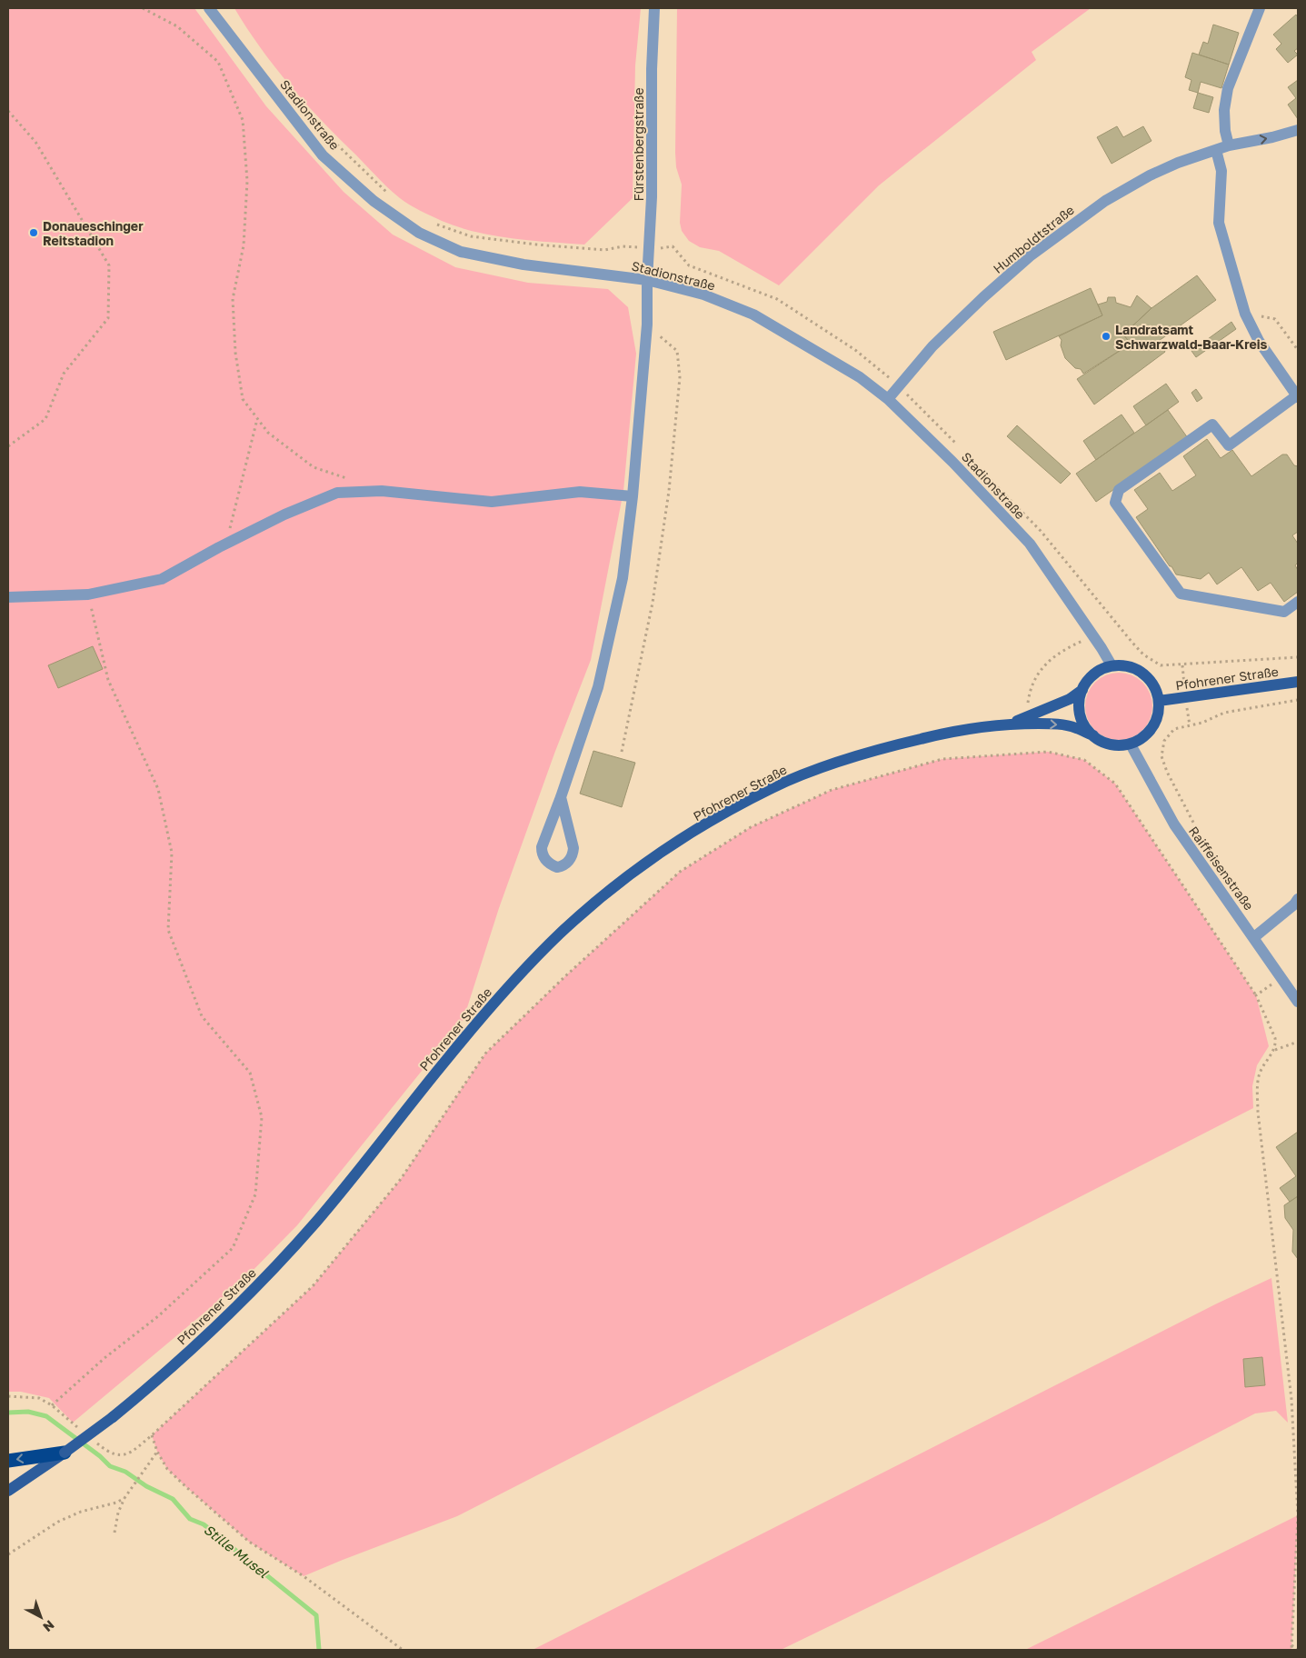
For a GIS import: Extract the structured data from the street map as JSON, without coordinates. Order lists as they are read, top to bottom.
{
  "streets": {
    "main road": ["Pfohrener Straße"],
    "street": [
      "Stadionstraße",
      "Fürstenbergstraße",
      "Humboldtstraße",
      "Raiffeisenstraße"
    ]
  },
  "crossings": [
    ["Stadionstraße", "Fürstenbergstraße"],
    ["Stadionstraße", "Humboldtstraße"],
    ["Stadionstraße", "Pfohrener Straße"],
    ["Stadionstraße", "Raiffeisenstraße"],
    ["Pfohrener Straße", "Raiffeisenstraße"]
  ],
  "water": ["Stille Musel"],
  "places": ["Donaueschinger Reitstadion", "Landratsamt Schwarzwald-Baar-Kreis"],
  "north": "bottom right"
}
